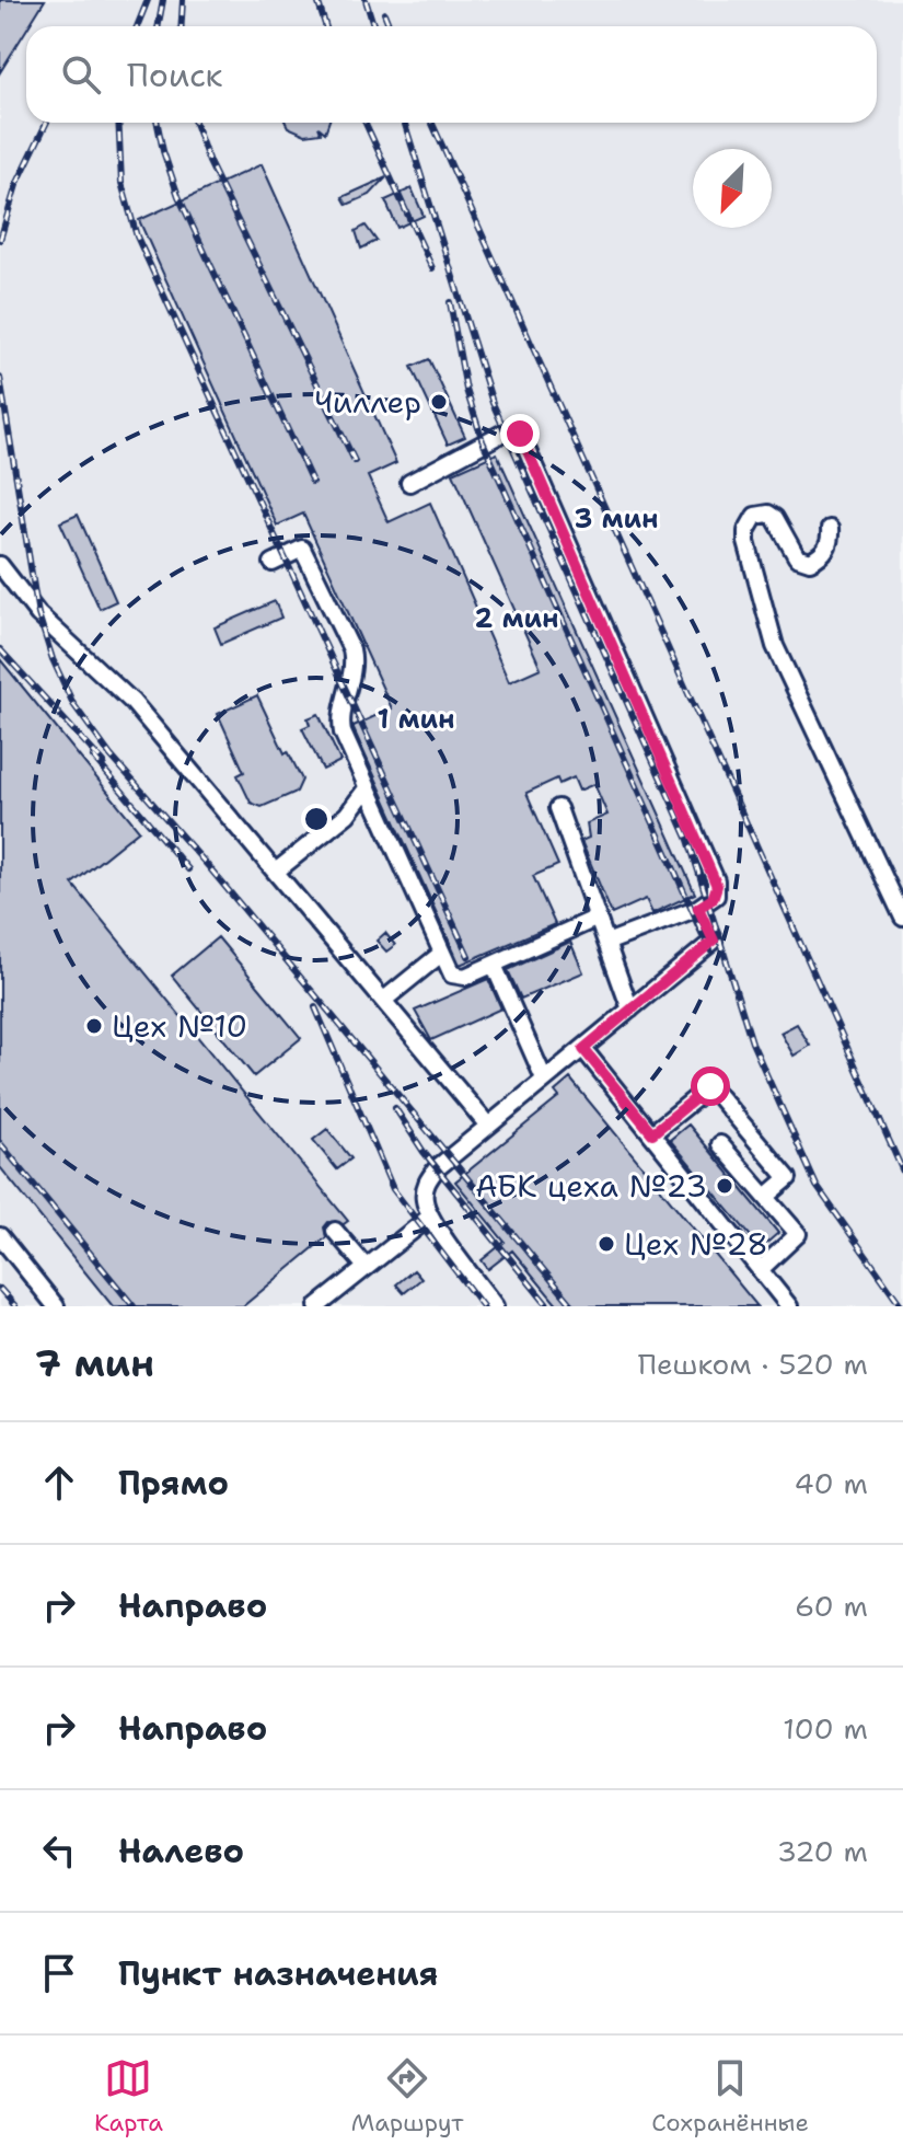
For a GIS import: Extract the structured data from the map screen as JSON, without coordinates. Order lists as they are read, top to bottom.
{
  "places": [
    "Чиллер",
    "Цех №10",
    "АБК цеха №23",
    "Цех №28"
  ],
  "north": "bottom left",
  "page": {
    "search": "Поиск",
    "heading": ["7 мин", "Пешком · 520 m"],
    "list": [
      ["Прямо", "40 m"],
      ["Направо", "60 m"],
      ["Направо", "100 m"],
      ["Налево", "320 m"],
      "Пункт назначения"
    ],
    "nav": ["Карта", "Маршрут", "Сохранённые"]
  },
  "rings": ["3 мин", "2 мин", "1 мин"]
}
